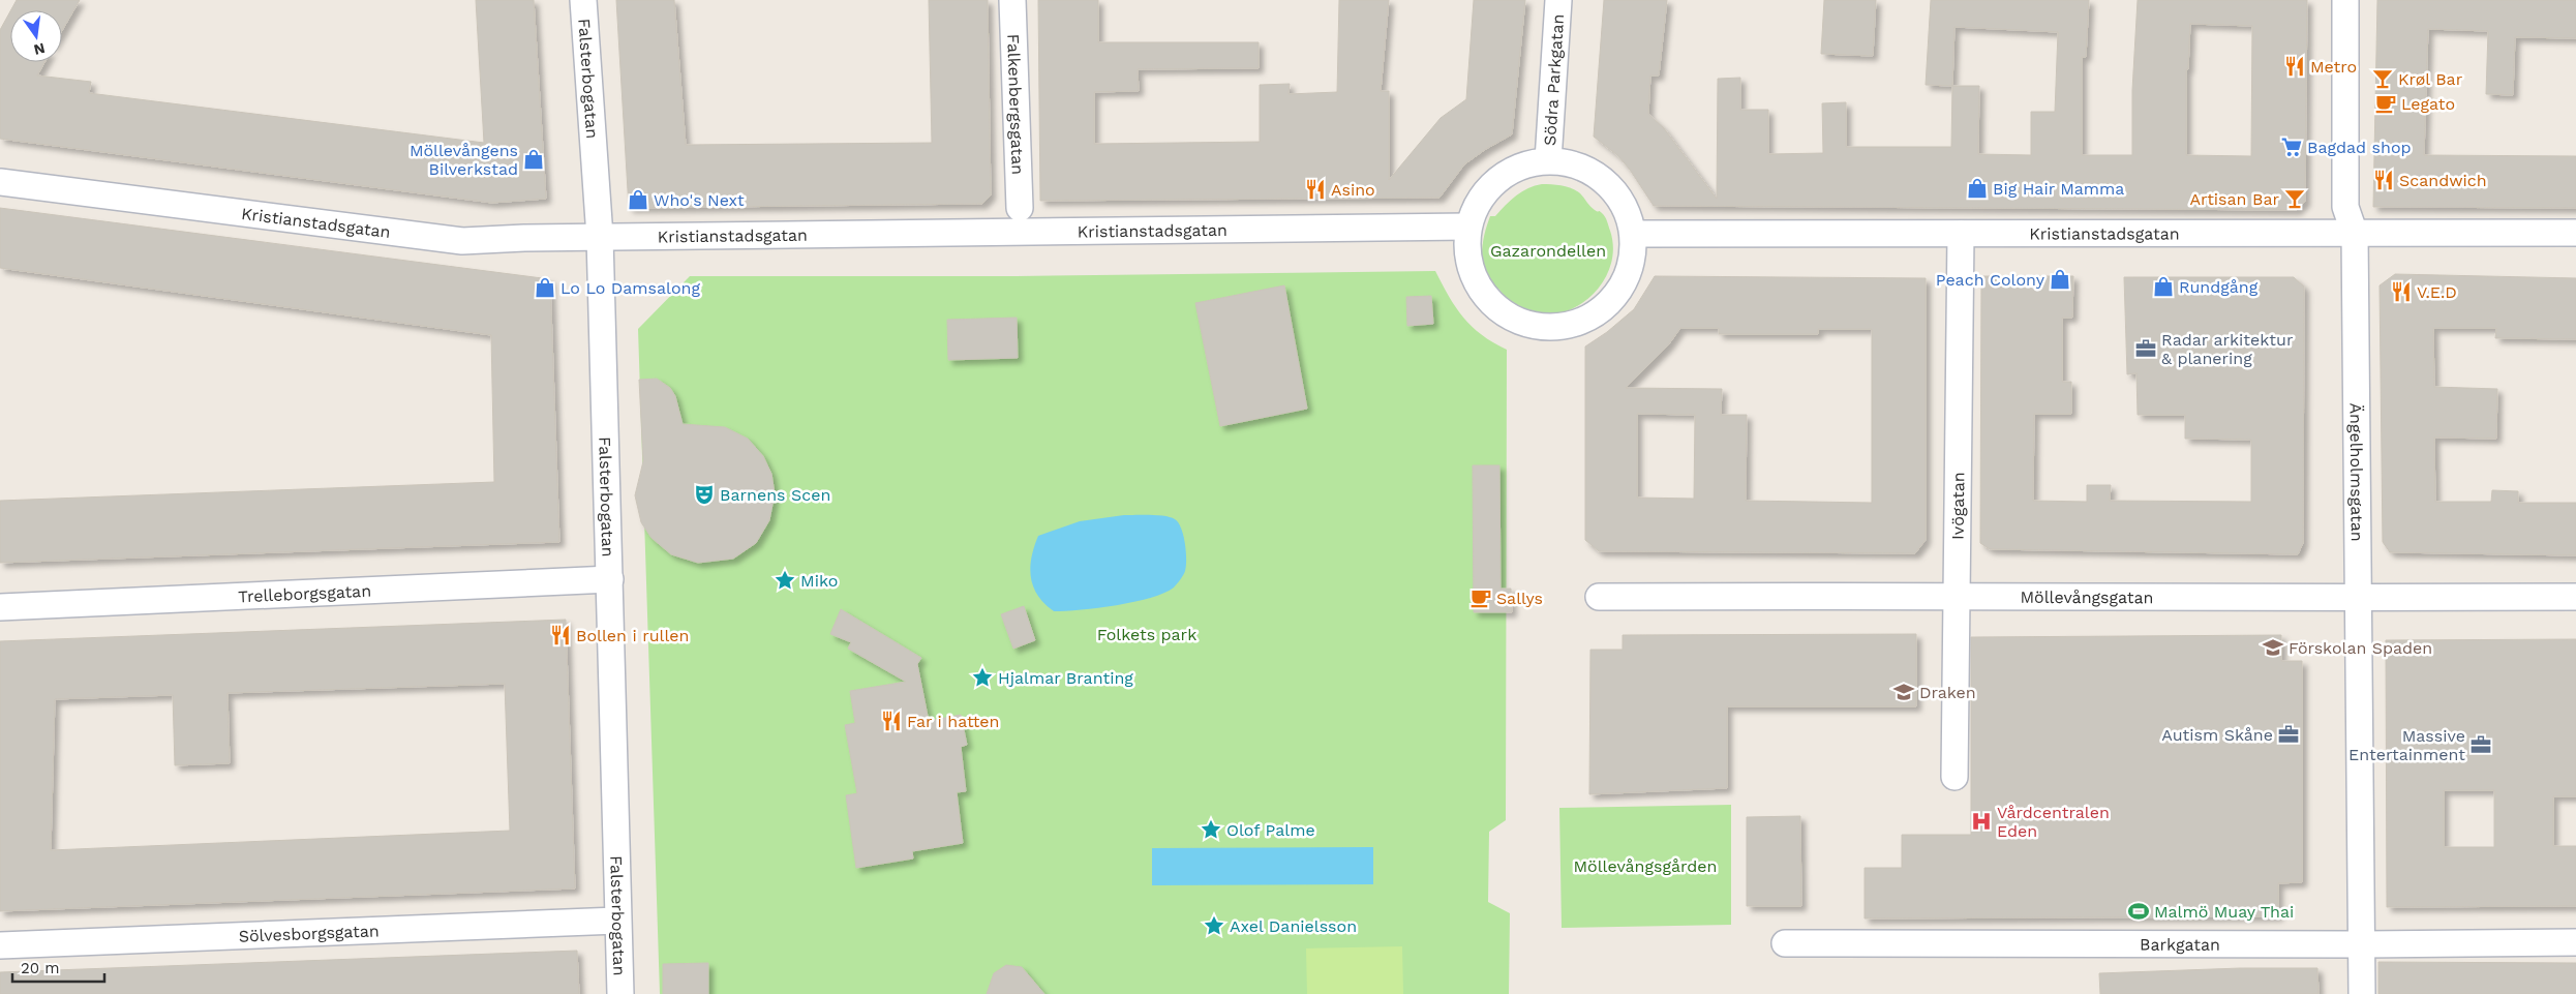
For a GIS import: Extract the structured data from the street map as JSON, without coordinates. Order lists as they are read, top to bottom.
{
  "streets": {
    "street": [
      "Falsterbogatan",
      "Södra Parkgatan",
      "Falkenbergsgatan",
      "Kristianstadsgatan",
      "Ängelholmsgatan",
      "Ivögatan",
      "Trelleborgsgatan",
      "Möllevångsgatan",
      "Sölvesborgsgatan",
      "Barkgatan"
    ]
  },
  "crossings": [
    ["Falsterbogatan", "Kristianstadsgatan"],
    ["Falsterbogatan", "Trelleborgsgatan"],
    ["Falsterbogatan", "Sölvesborgsgatan"],
    ["Södra Parkgatan", "Kristianstadsgatan"],
    ["Kristianstadsgatan", "Ängelholmsgatan"],
    ["Kristianstadsgatan", "Ivögatan"],
    ["Ängelholmsgatan", "Möllevångsgatan"],
    ["Ängelholmsgatan", "Barkgatan"],
    ["Ivögatan", "Möllevångsgatan"]
  ],
  "parks": ["Gazarondellen", "Folkets park", "Möllevångsgården"],
  "places": {
    "restaurant": [
      "Metro",
      "Scandwich",
      "Asino",
      "V.E.D",
      "Bollen i rullen",
      "Far i hatten"
    ],
    "bar": ["Krøl Bar", "Artisan Bar"],
    "cafe": ["Legato", "Sallys"],
    "supermarket": ["Bagdad shop"],
    "shop": [
      "Möllevångens Bilverkstad",
      "Big Hair Mamma",
      "Who's Next",
      "Peach Colony",
      "Rundgång",
      "Lo Lo Damsalong"
    ],
    "office": ["Radar arkitektur & planering", "Autism Skåne", "Massive Entertainment"],
    "theatre": ["Barnens Scen"],
    "place": [
      "Miko",
      "Hjalmar Branting",
      "Olof Palme",
      "Axel Danielsson"
    ],
    "school or university": ["Förskolan Spaden", "Draken"],
    "hospital": ["Vårdcentralen Eden"],
    "sports": ["Malmö Muay Thai"]
  },
  "scale_bar": "20 m",
  "north": "bottom"
}
